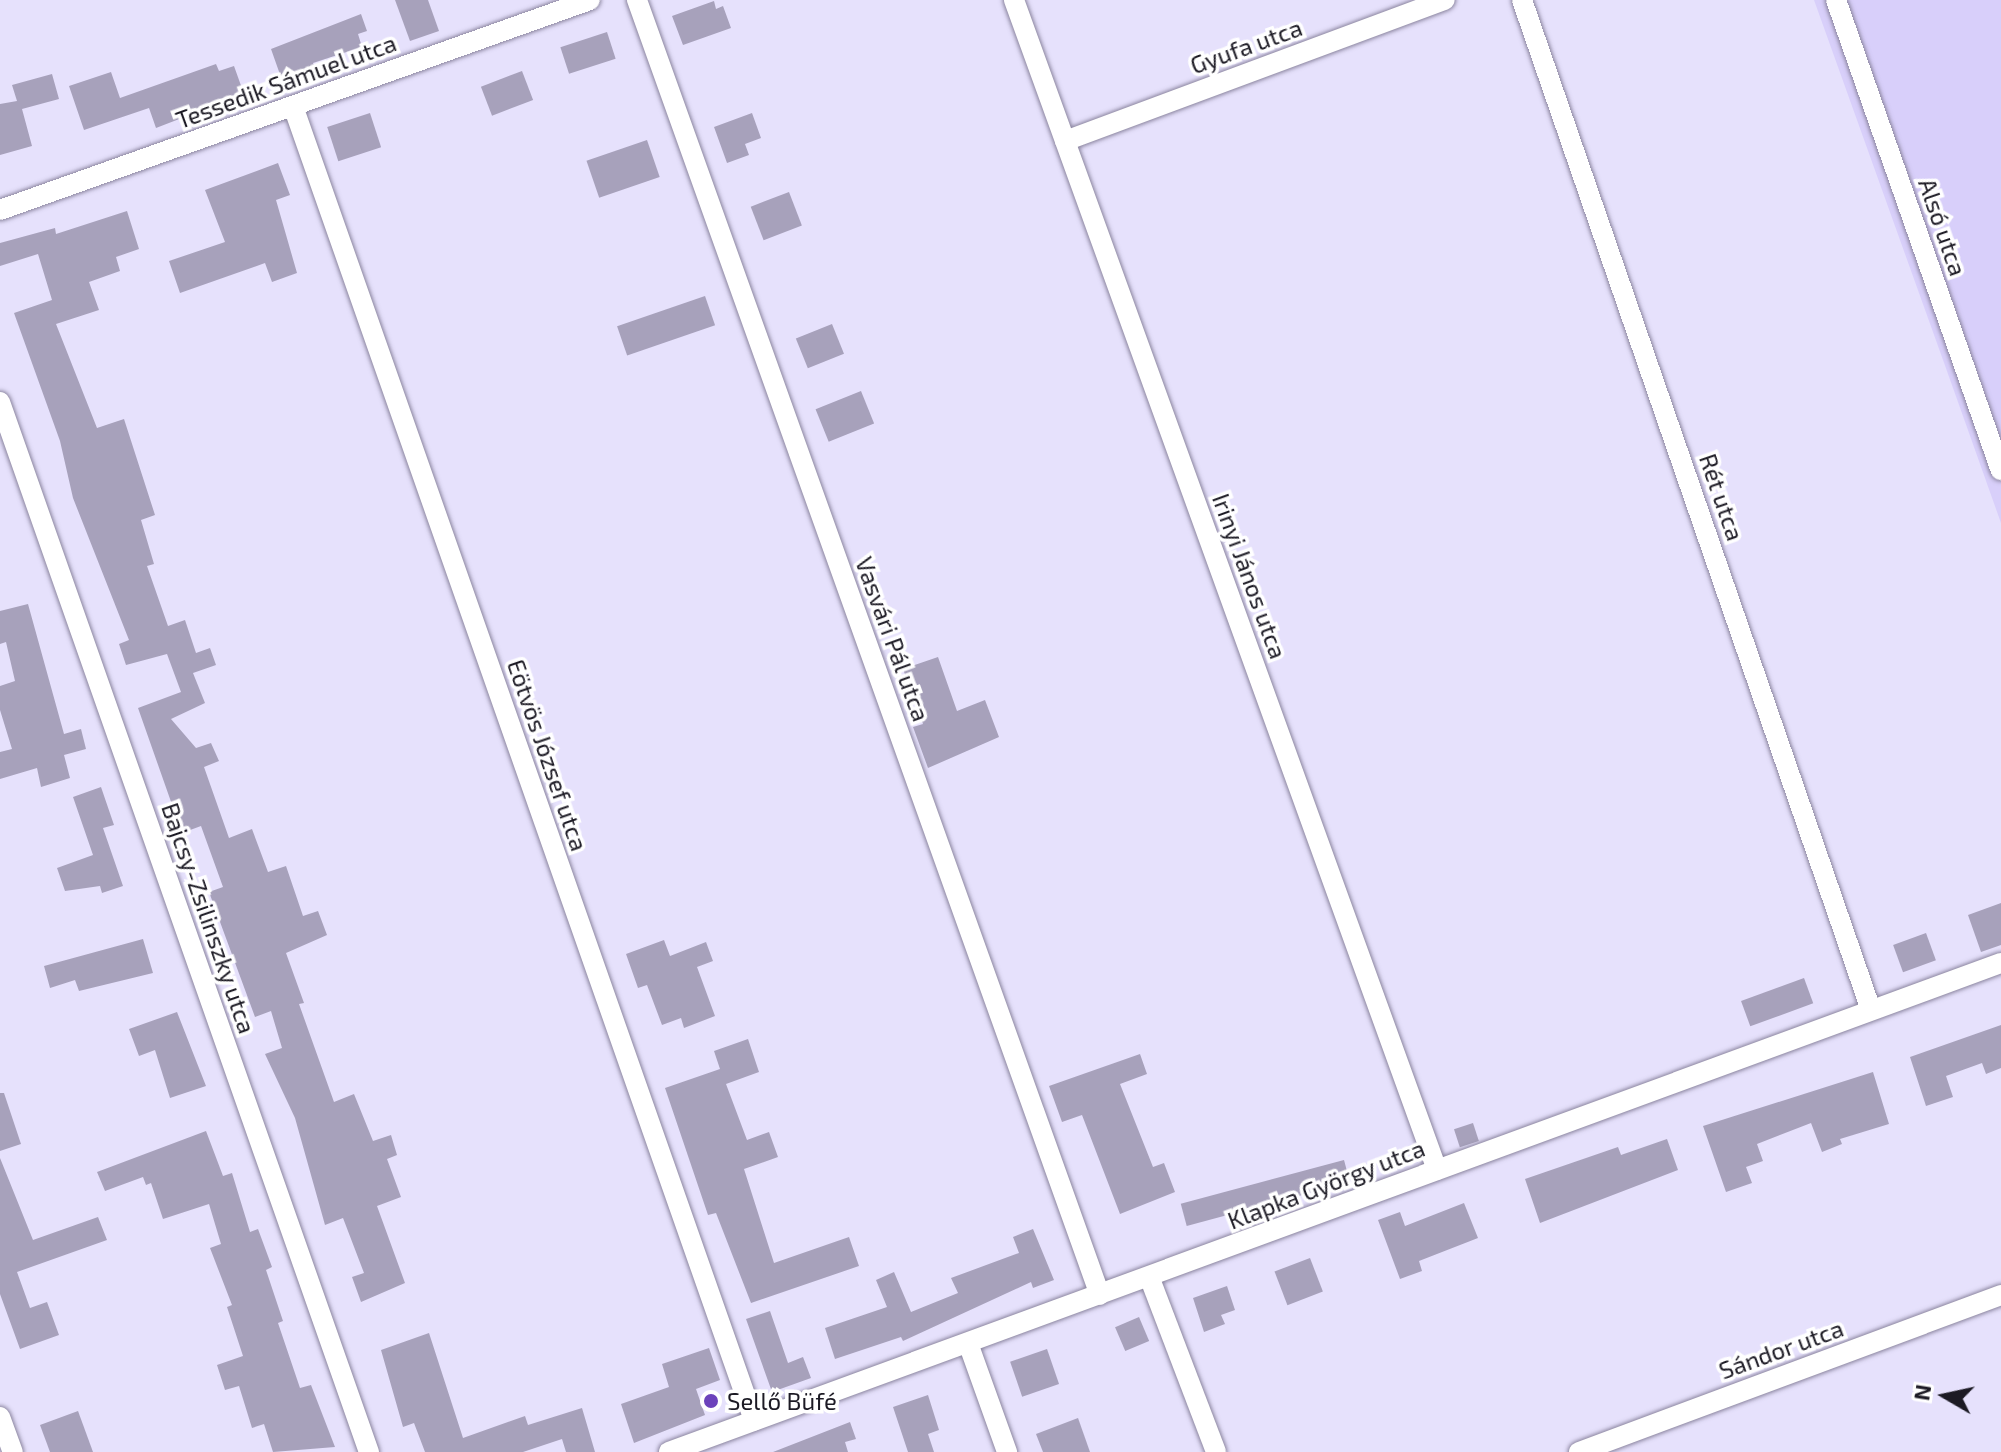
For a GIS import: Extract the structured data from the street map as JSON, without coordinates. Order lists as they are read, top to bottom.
{
  "streets": {
    "street": [
      "Gyufa utca",
      "Tessedik Sámuel utca",
      "Alsó utca",
      "Rét utca",
      "Irinyi János utca",
      "Vasvári Pál utca",
      "Eötvös József utca",
      "Bajcsy-Zsilinszky utca",
      "Klapka György utca",
      "Sándor utca"
    ]
  },
  "crossings": [
    ["Gyufa utca", "Irinyi János utca"],
    ["Tessedik Sámuel utca", "Eötvös József utca"],
    ["Rét utca", "Klapka György utca"],
    ["Irinyi János utca", "Klapka György utca"],
    ["Vasvári Pál utca", "Klapka György utca"],
    ["Eötvös József utca", "Klapka György utca"]
  ],
  "places": ["Sellő Büfé"],
  "north": "left"
}
